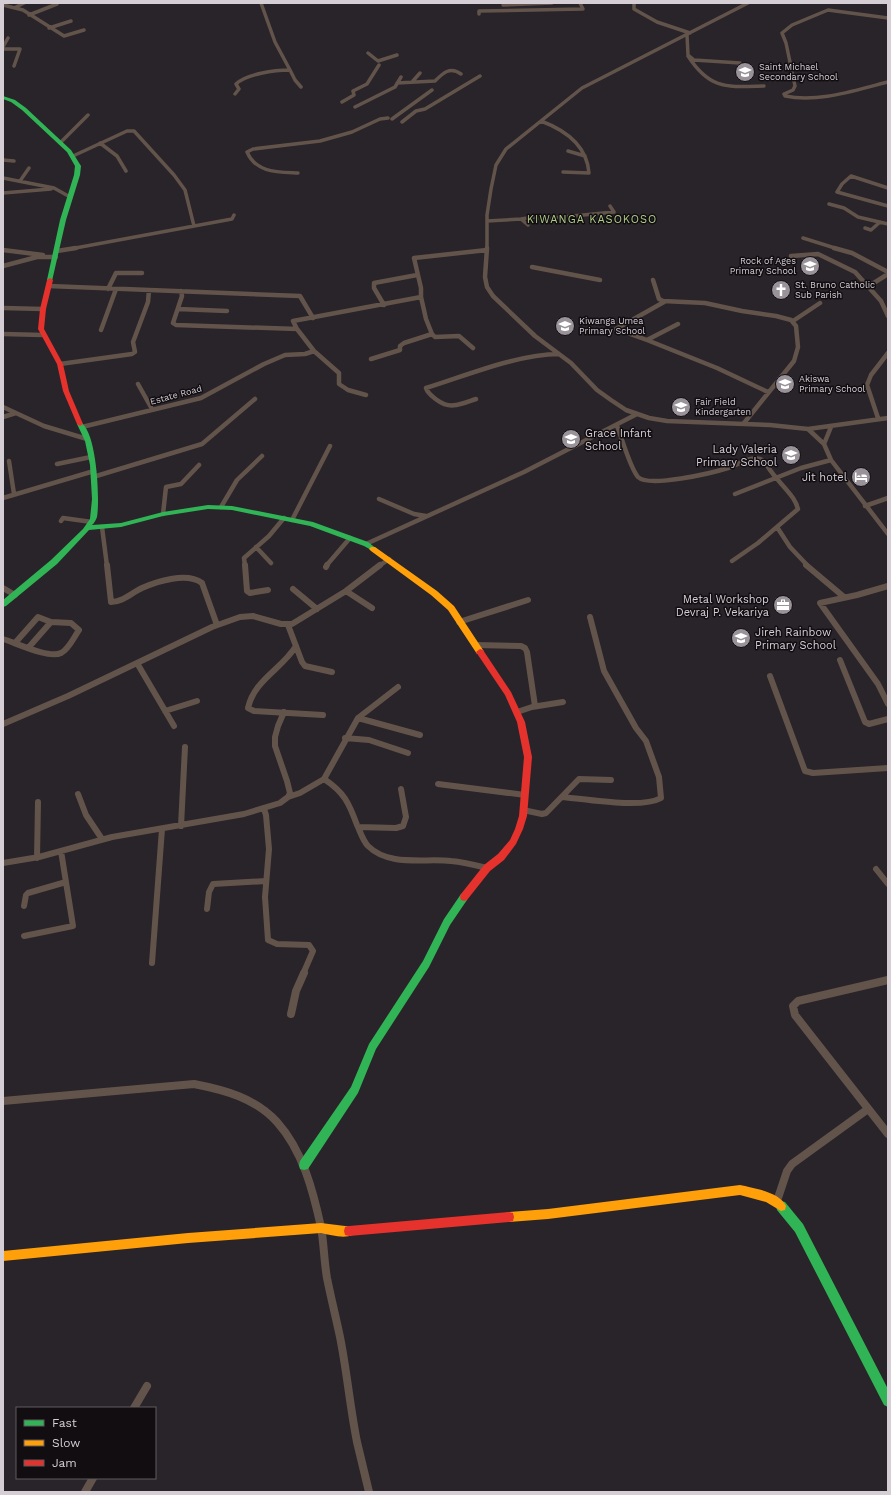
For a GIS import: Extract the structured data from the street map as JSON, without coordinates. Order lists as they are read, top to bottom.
{
  "streets": {
    "street": ["Estate Road"]
  },
  "districts": ["KIWANGA KASOKOSO"],
  "places": {
    "school or university": [
      "Saint Michael Secondary School",
      "Rock of Ages Primary School",
      "Kiwanga Umea Primary School",
      "Akiswa Primary School",
      "Fair Field Kindergarten",
      "Grace Infant School",
      "Lady Valeria Primary School",
      "Jireh Rainbow Primary School"
    ],
    "church": ["St. Bruno Catholic Sub Parish"],
    "hotel": ["Jit hotel"],
    "office": ["Metal Workshop Devraj P. Vekariya"]
  },
  "legend": ["Fast", "Slow", "Jam"]
}
